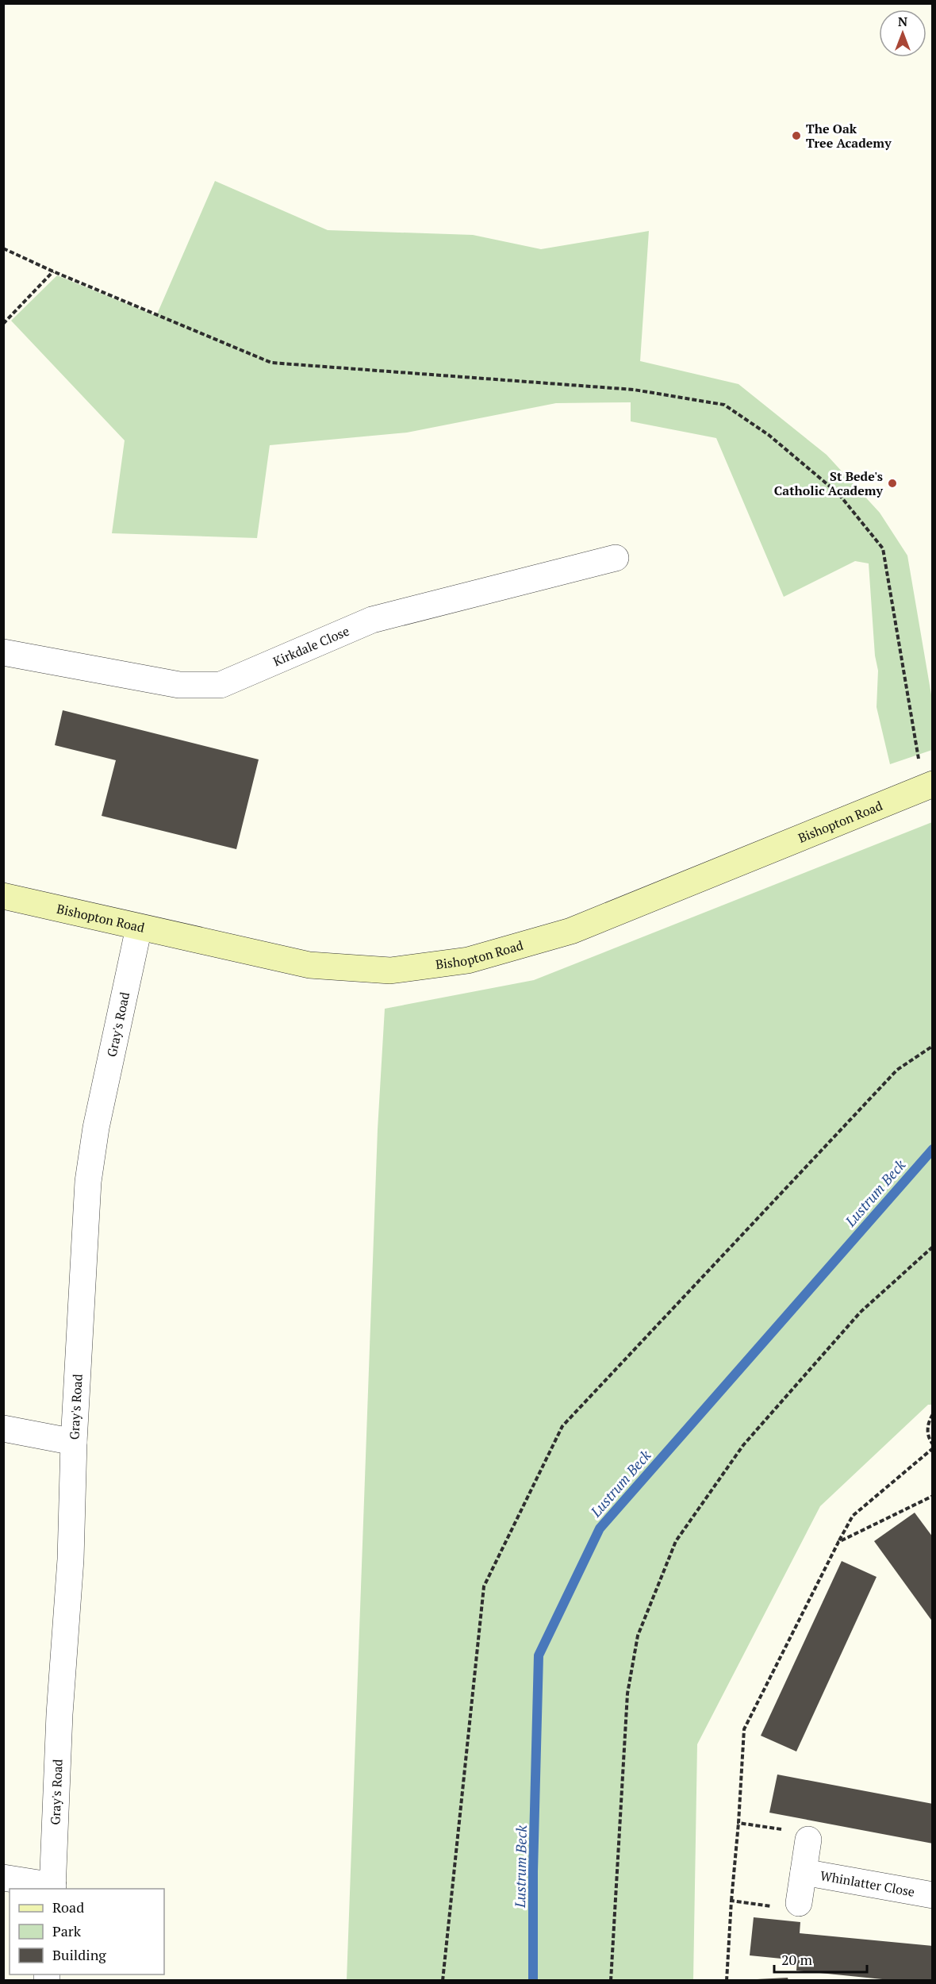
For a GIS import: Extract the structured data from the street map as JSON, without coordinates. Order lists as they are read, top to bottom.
{
  "streets": {
    "street": [
      "Kirkdale Close",
      "Bishopton Road",
      "Gray's Road",
      "Whinlatter Close"
    ]
  },
  "crossings": [
    ["Bishopton Road", "Gray's Road"]
  ],
  "water": ["Lustrum Beck"],
  "places": ["The Oak Tree Academy", "St Bede's Catholic Academy"],
  "legend": ["Road", "Park", "Building"],
  "scale_bar": "20 m",
  "north": "top"
}
